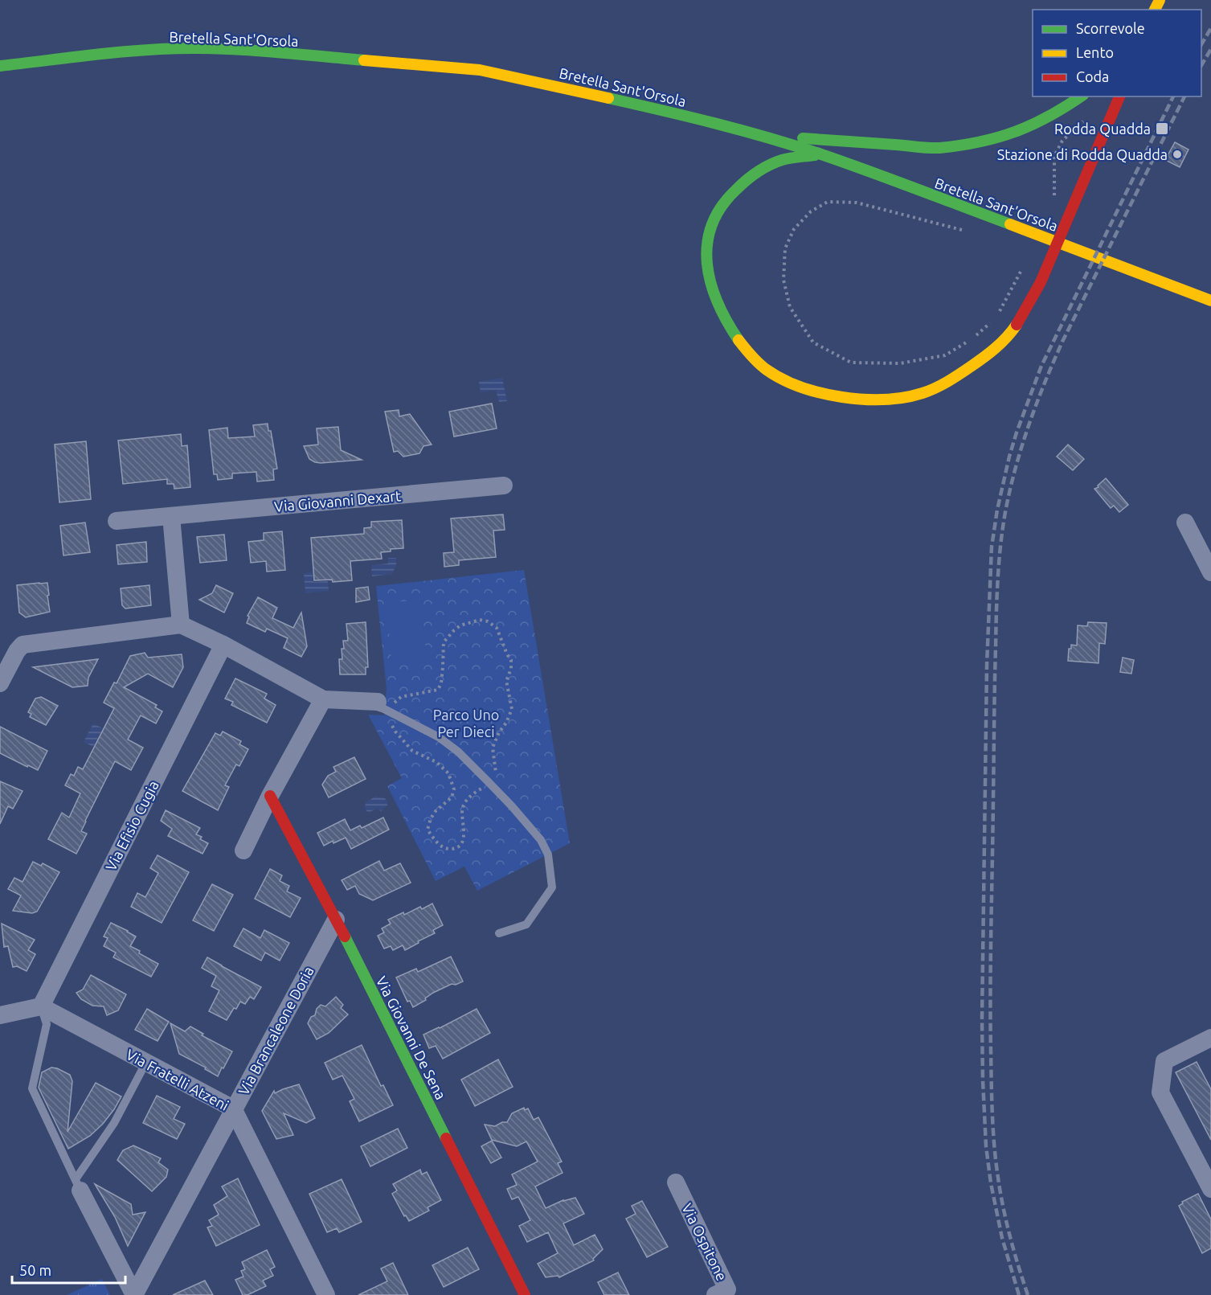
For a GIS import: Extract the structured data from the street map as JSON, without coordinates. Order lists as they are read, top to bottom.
{
  "streets": {
    "main road": ["Bretella Sant'Orsola", "Via Giovanni De Sena"],
    "street": [
      "Via Giovanni Dexart",
      "Via Efisio Cugia",
      "Via Brancaleone Doria",
      "Via Fratelli Atzeni",
      "Via Ospitone"
    ]
  },
  "crossings": [
    ["Via Efisio Cugia", "Via Fratelli Atzeni"],
    ["Via Brancaleone Doria", "Via Giovanni De Sena"],
    ["Via Brancaleone Doria", "Via Fratelli Atzeni"]
  ],
  "parks": ["Parco Uno Per Dieci"],
  "places": {
    "transit": ["Rodda Quadda"],
    "other": ["Stazione di Rodda Quadda"]
  },
  "legend": ["Scorrevole", "Lento", "Coda"],
  "scale_bar": "50 m"
}
